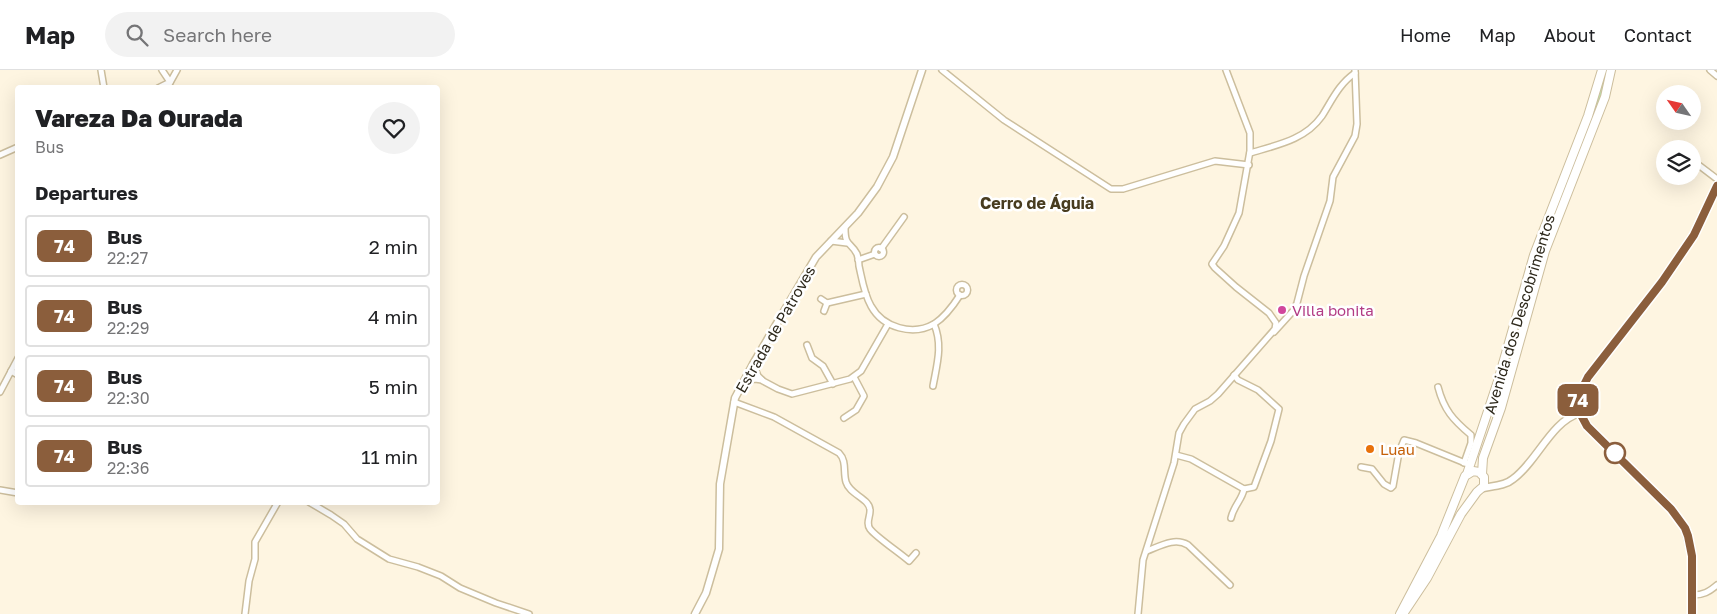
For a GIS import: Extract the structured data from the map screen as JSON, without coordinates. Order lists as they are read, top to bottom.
{
  "streets": {
    "main road": ["Avenida dos Descobrimentos"],
    "street": ["Estrada de Patroves"]
  },
  "districts": ["Cerro de Águia"],
  "places": ["Villa bonita", "Luau"],
  "lines": ["bus line 74"],
  "north": "top left",
  "page": {
    "header": "Map",
    "search": "Search here",
    "nav": [
      "Home",
      "Map",
      "About",
      "Contact"
    ],
    "on_map": "74",
    "heading": [
      ["Vareza Da Ourada", "Bus"],
      "Departures"
    ],
    "list": [
      {
        "mark": "74",
        "name": "Bus",
        "note": "22:27",
        "value": "2 min"
      },
      {
        "mark": "74",
        "name": "Bus",
        "note": "22:29",
        "value": "4 min"
      },
      {
        "mark": "74",
        "name": "Bus",
        "note": "22:30",
        "value": "5 min"
      },
      {
        "mark": "74",
        "name": "Bus",
        "note": "22:36",
        "value": "11 min"
      }
    ]
  }
}
